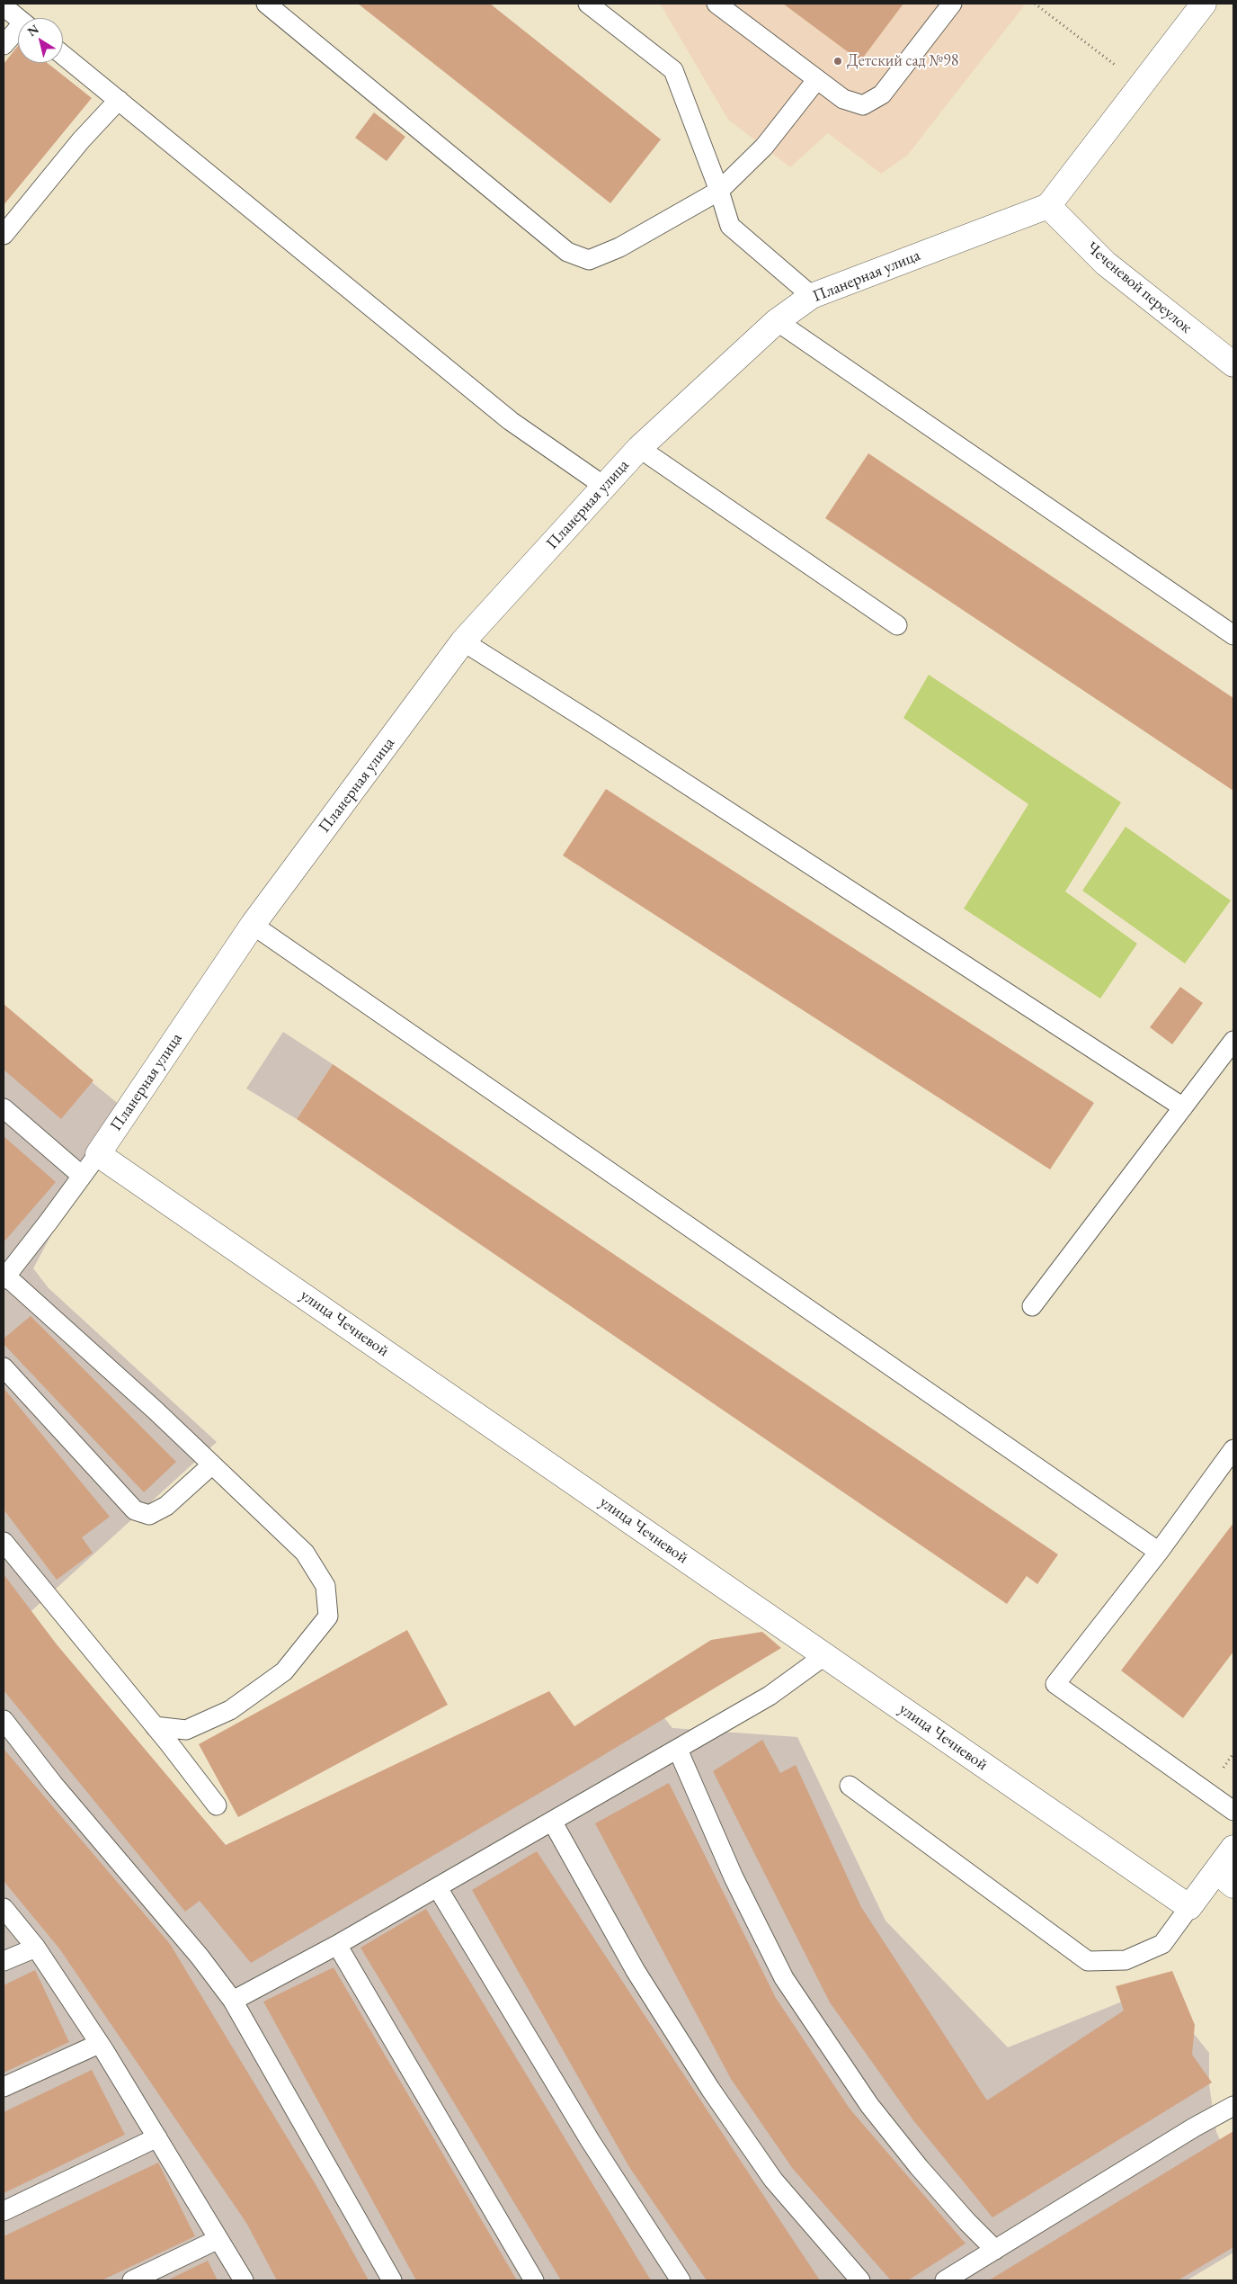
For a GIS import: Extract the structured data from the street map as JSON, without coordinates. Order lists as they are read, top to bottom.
{
  "streets": {
    "street": ["Планерная улица", "Чеченевой переулок", "улица Чечневой"]
  },
  "crossings": [
    ["Планерная улица", "Чеченевой переулок"],
    ["Планерная улица", "улица Чечневой"]
  ],
  "places": ["Детский сад №98"],
  "north": "top left"
}
